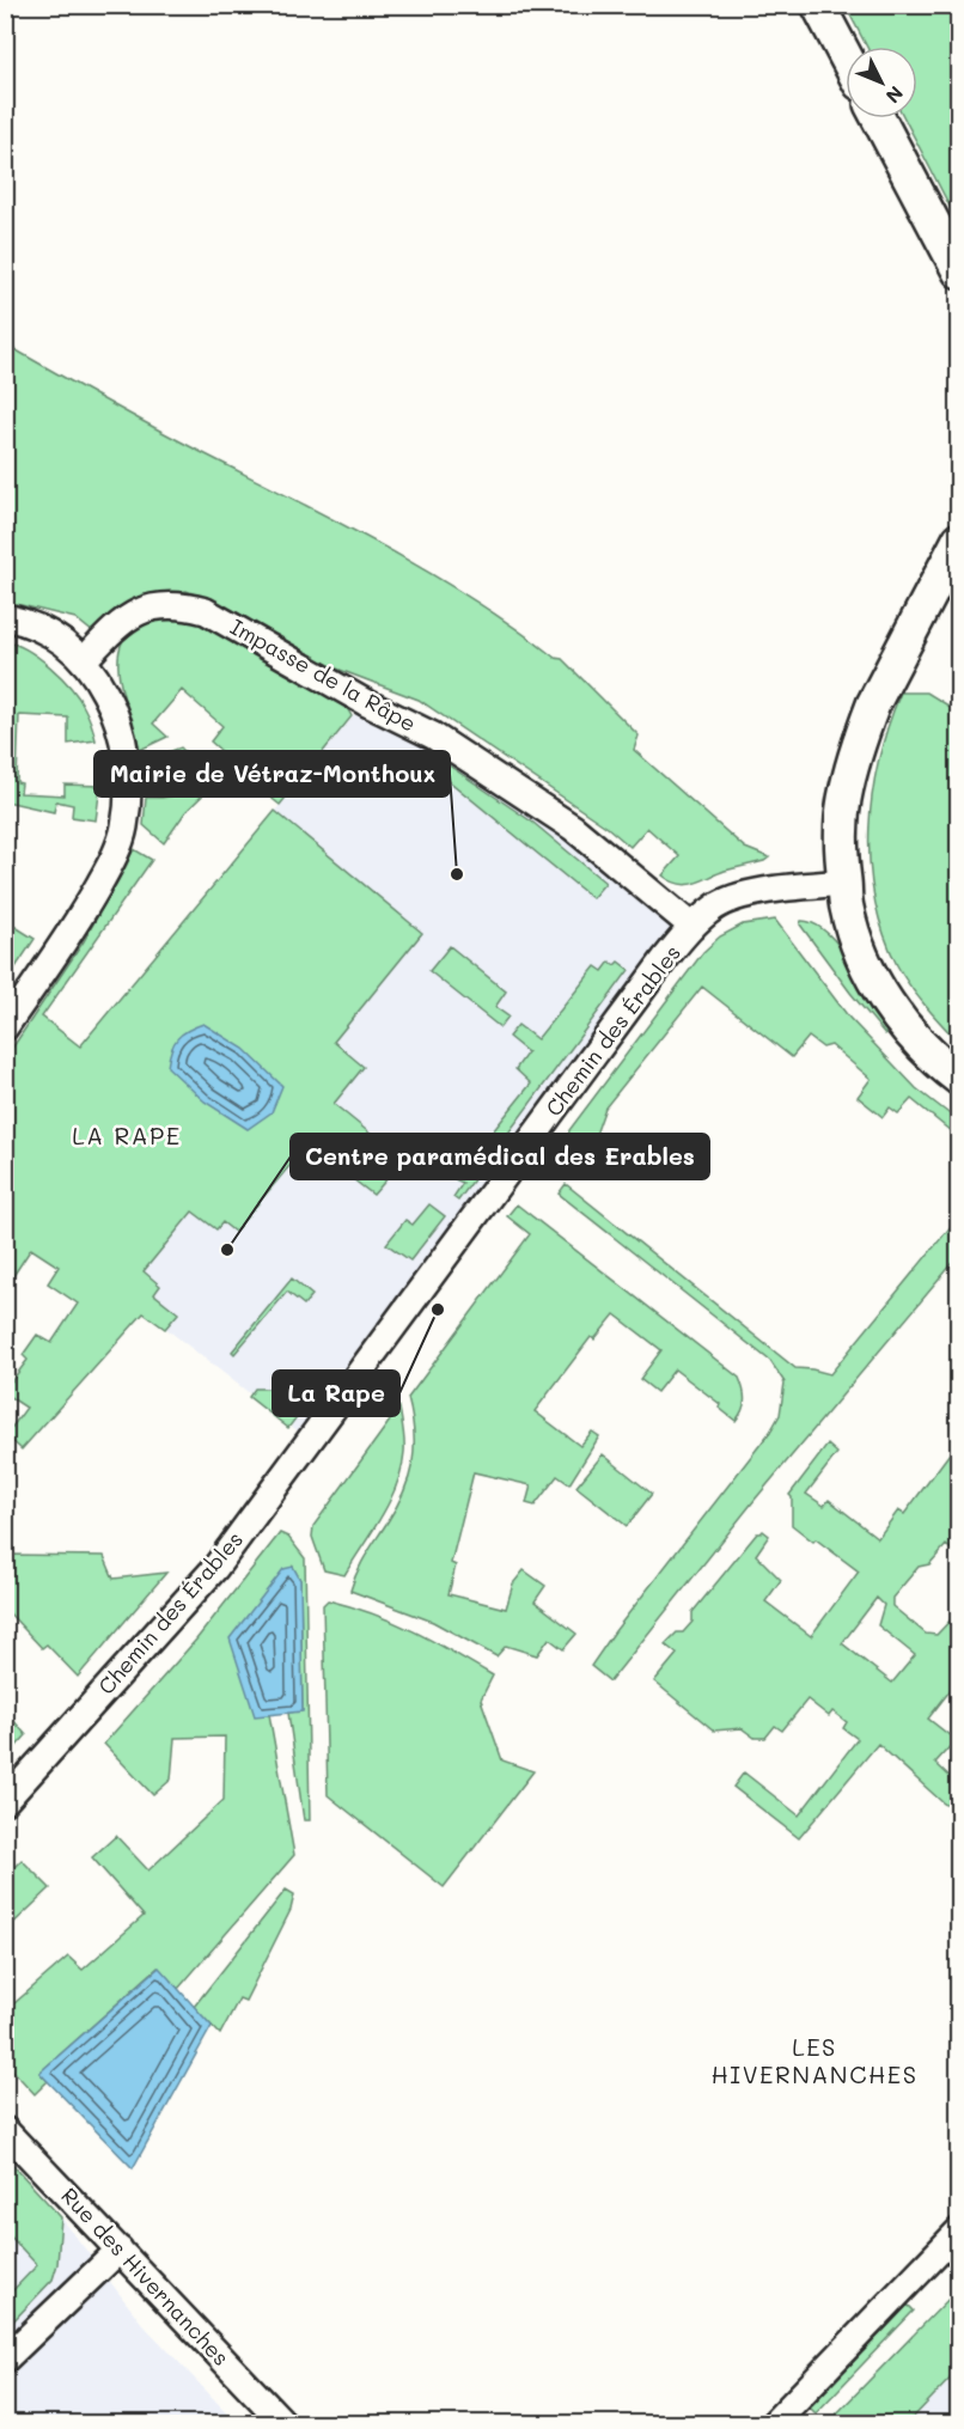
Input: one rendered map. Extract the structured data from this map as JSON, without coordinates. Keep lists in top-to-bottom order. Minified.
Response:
{"streets":{"street":["Impasse de la Râpe","Chemin des Érables","Rue des Hivernanches"]},"crossings":[["Impasse de la Râpe","Chemin des Érables"]],"districts":["LA RAPE","LES HIVERNANCHES"],"places":["Mairie de Vétraz-Monthoux","Centre paramédical des Erables","La Rape"],"north":"bottom right"}
